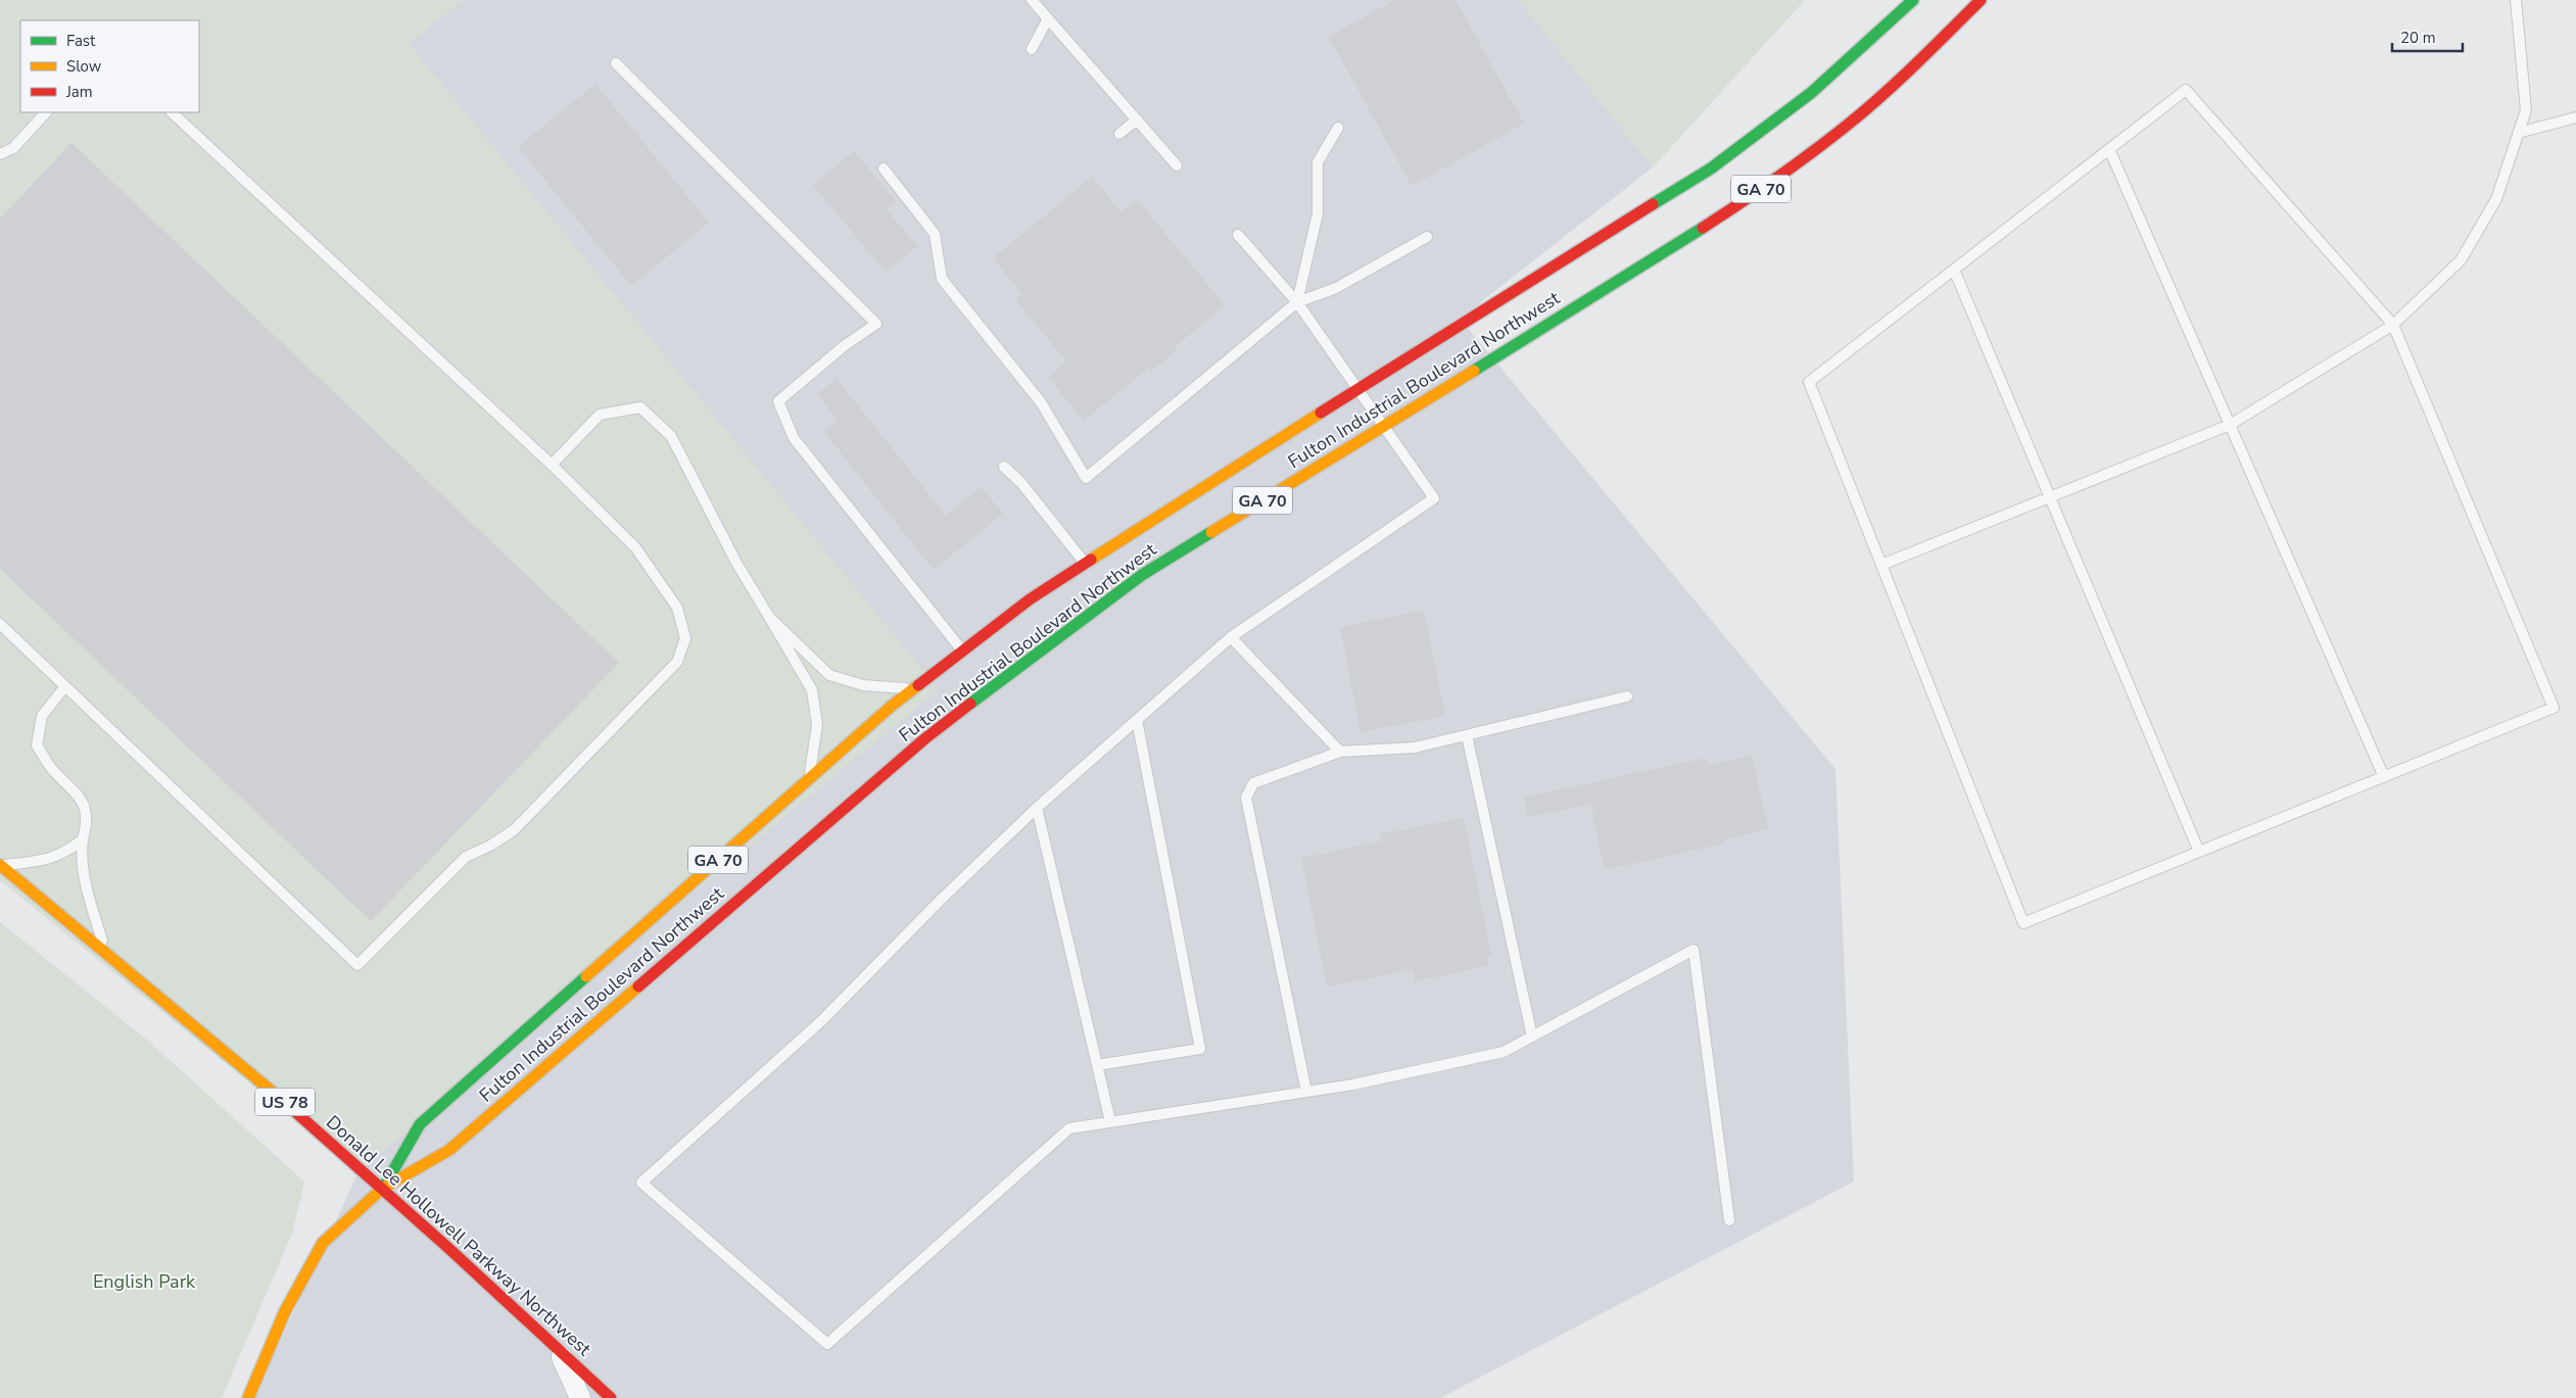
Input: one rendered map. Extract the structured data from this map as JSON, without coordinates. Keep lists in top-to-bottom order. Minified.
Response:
{"streets":{"main road":["GA 70","Fulton Industrial Boulevard Northwest","US 78","Donald Lee Hollowell Parkway Northwest"]},"crossings":[["Fulton Industrial Boulevard Northwest","Donald Lee Hollowell Parkway Northwest"]],"parks":["English Park"],"legend":["Fast","Slow","Jam"],"scale_bar":"20 m"}
